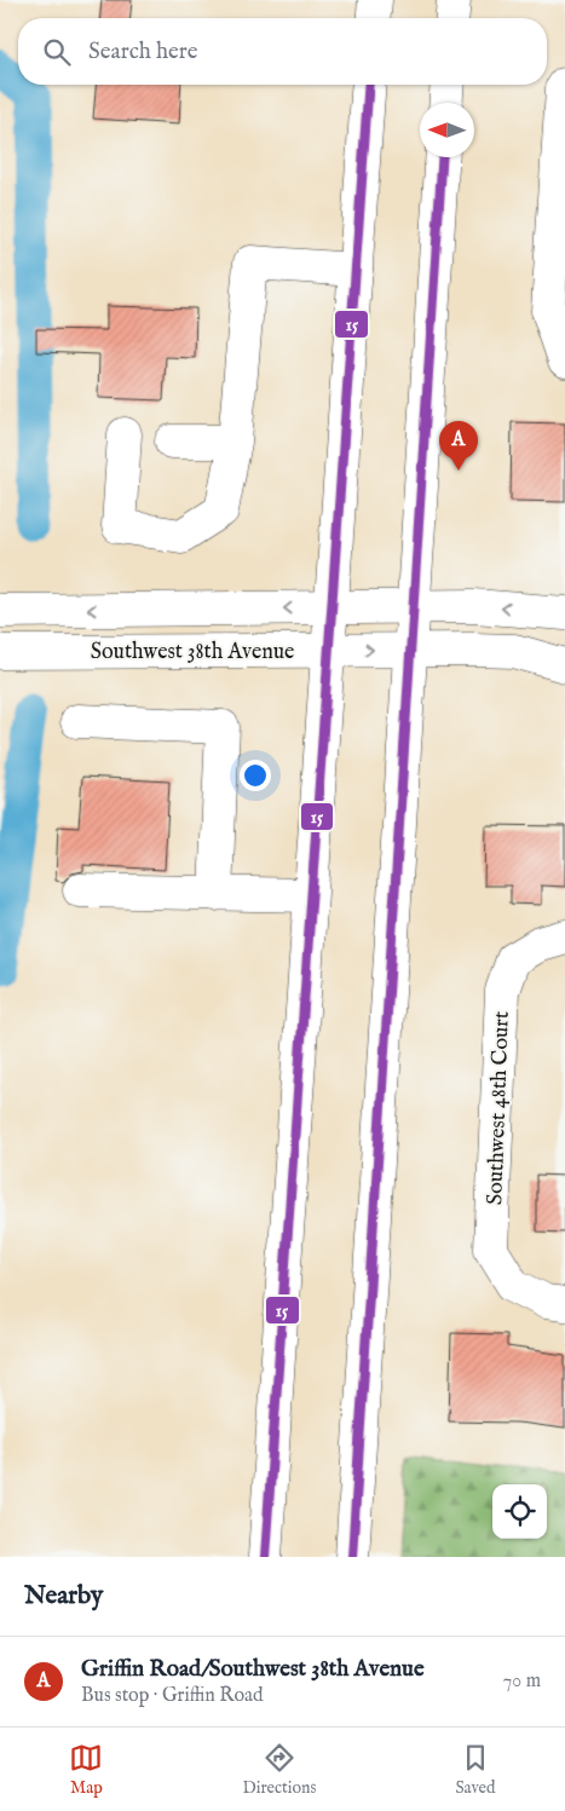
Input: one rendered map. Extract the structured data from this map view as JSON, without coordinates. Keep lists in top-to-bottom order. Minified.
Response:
{"streets":{"main road":["Southwest 38th Avenue","Southwest 48th Court"]},"lines":["transit line 15"],"north":"left","page":{"search":"Search here","pins":"A","heading":"Nearby","list":[{"mark":"A","name":"Griffin Road/Southwest 38th Avenue","note":"Bus stop · Griffin Road","value":"70 m"}],"nav":["Map","Directions","Saved"]}}
